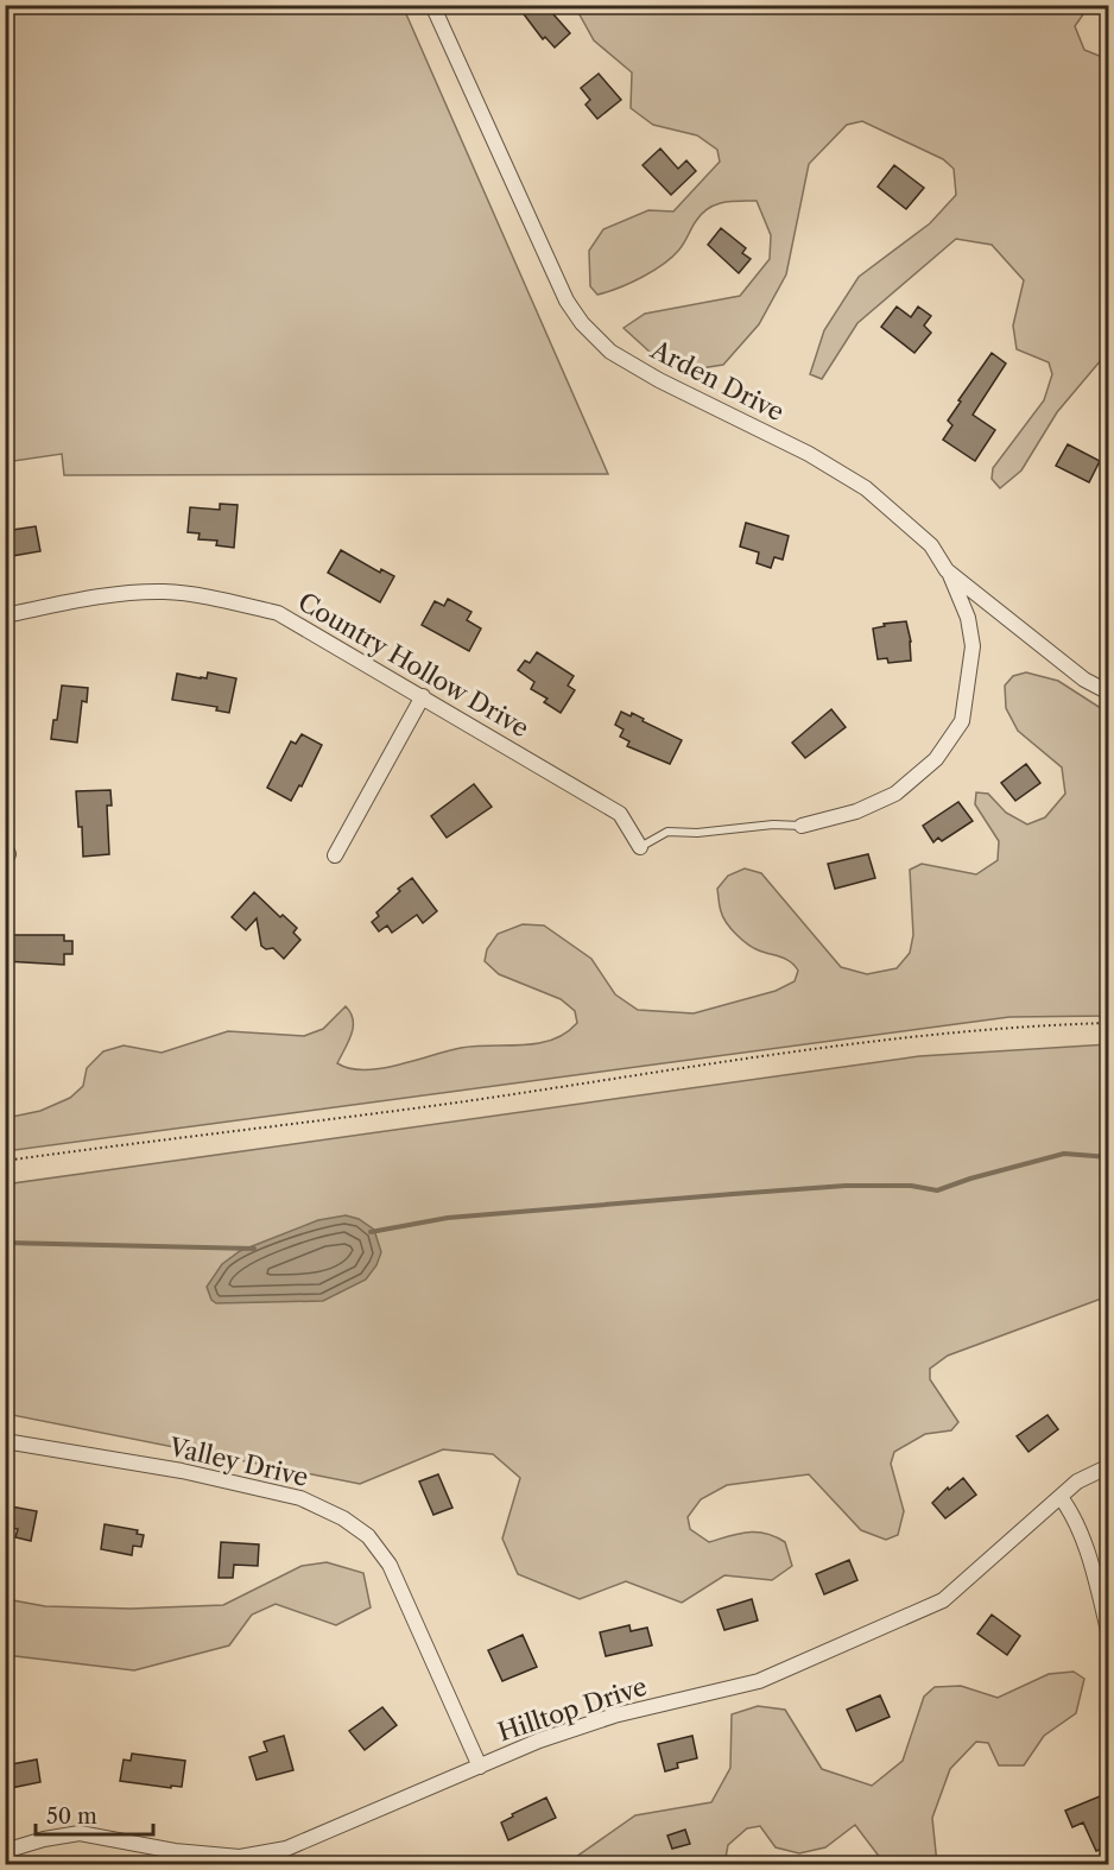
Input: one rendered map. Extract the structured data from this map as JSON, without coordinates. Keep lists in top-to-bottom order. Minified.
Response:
{"streets":{"street":["Arden Drive","Country Hollow Drive","Valley Drive","Hilltop Drive"]},"crossings":[["Valley Drive","Hilltop Drive"]],"scale_bar":"50 m"}
